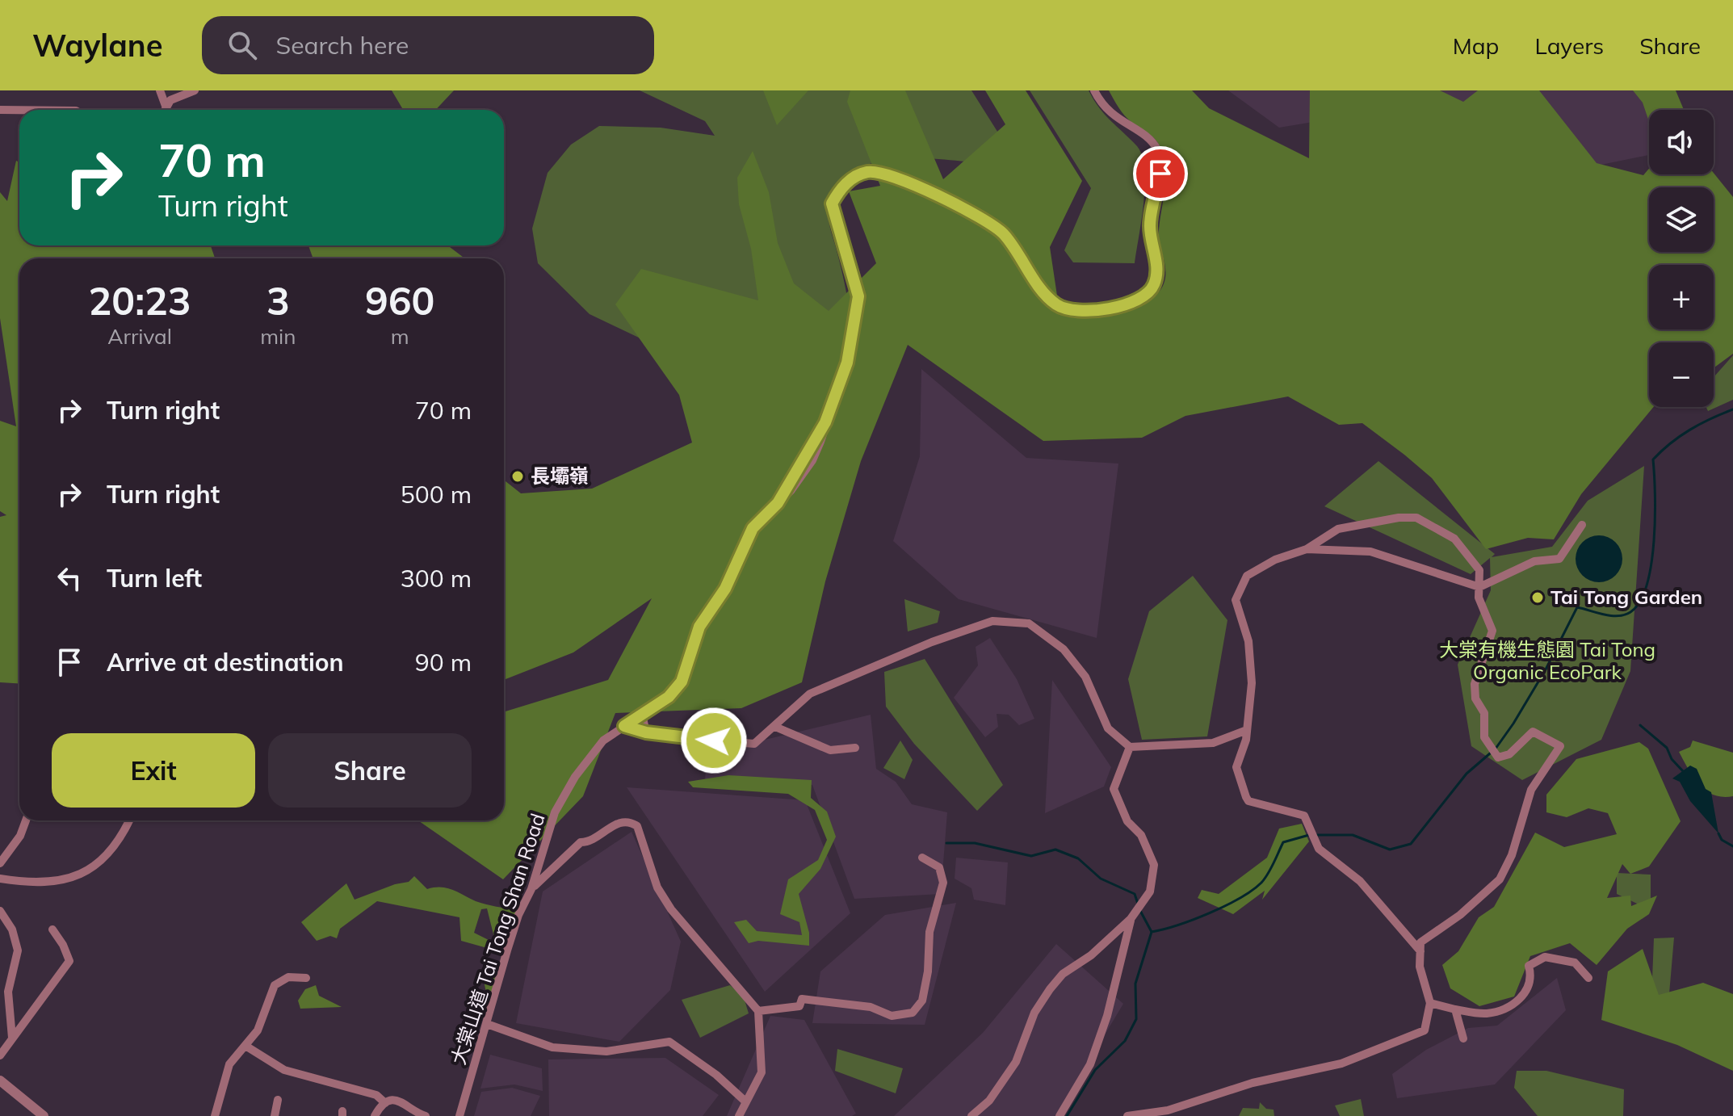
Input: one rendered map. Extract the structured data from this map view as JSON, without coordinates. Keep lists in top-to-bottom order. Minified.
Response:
{"streets":{"street":["大棠山道 Tai Tong Shan Road"]},"parks":["大棠有機生態園 Tai Tong Organic EcoPark"],"places":["長壩嶺","Tai Tong Garden"],"page":{"header":"Waylane","search":"Search here","nav":["Map","Layers","Share"],"map_buttons":["+","−"],"turn":["70 m","Turn right"],"eta":["20:23","Arrival","3","min","960","m"],"list":[{"name":"Turn right","value":"70 m"},{"name":"Turn right","value":"500 m"},{"name":"Turn left","value":"300 m"},{"name":"Arrive at destination","value":"90 m"}],"buttons":["Exit","Share"]}}
